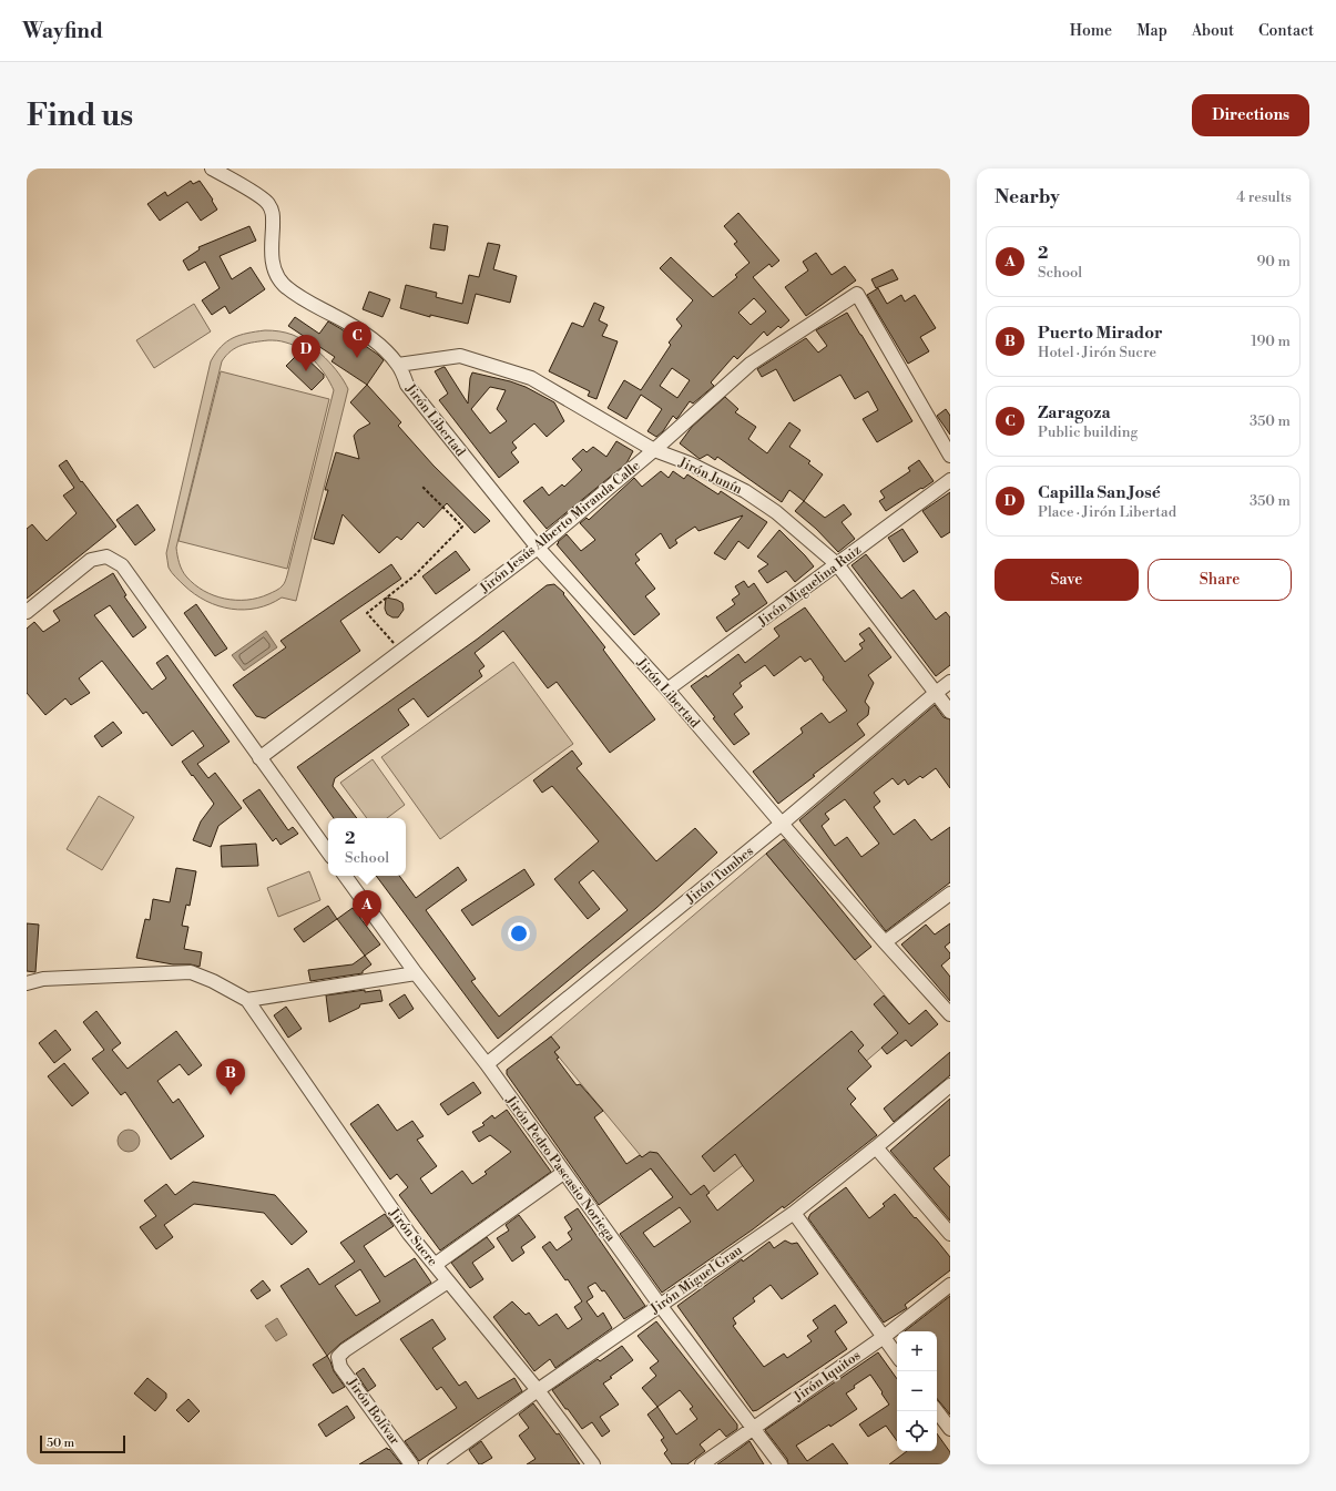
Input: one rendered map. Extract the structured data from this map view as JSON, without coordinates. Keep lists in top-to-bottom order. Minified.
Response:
{"streets":{"street":["Jirón Libertad","Jirón Junín","Jirón Jesús Alberto Miranda Calle","Jirón Miguelina Ruiz","Jirón Tumbes","Jirón Pedro Pascasio Noriega","Jirón Sucre","Jirón Miguel Grau","Jirón Iquitos","Jirón Bolívar"]},"crossings":[["Jirón Libertad","Jirón Junín"],["Jirón Libertad","Jirón Jesús Alberto Miranda Calle"],["Jirón Libertad","Jirón Miguelina Ruiz"],["Jirón Libertad","Jirón Tumbes"],["Jirón Junín","Jirón Jesús Alberto Miranda Calle"],["Jirón Junín","Jirón Miguelina Ruiz"],["Jirón Junín","Jirón Tumbes"],["Jirón Tumbes","Jirón Pedro Pascasio Noriega"],["Jirón Pedro Pascasio Noriega","Jirón Miguel Grau"],["Jirón Pedro Pascasio Noriega","Jirón Iquitos"],["Jirón Sucre","Jirón Miguel Grau"],["Jirón Sucre","Jirón Bolívar"]],"scale_bar":"50 m","page":{"header":"Wayfind","nav":["Home","Map","About","Contact"],"buttons":["Directions",["Save","Share"]],"title":"Find us","heading":["Nearby","4 results"],"list":[{"mark":"A","name":"2","note":"School","value":"90 m"},{"mark":"B","name":"Puerto Mirador","note":"Hotel · Jirón Sucre","value":"190 m"},{"mark":"C","name":"Zaragoza","note":"Public building","value":"350 m"},{"mark":"D","name":"Capilla San José","note":"Place · Jirón Libertad","value":"350 m"}],"pins":["C","D","A","B"],"popup":["2","School"],"map_buttons":["+","−"],"scale":"50 m"}}
